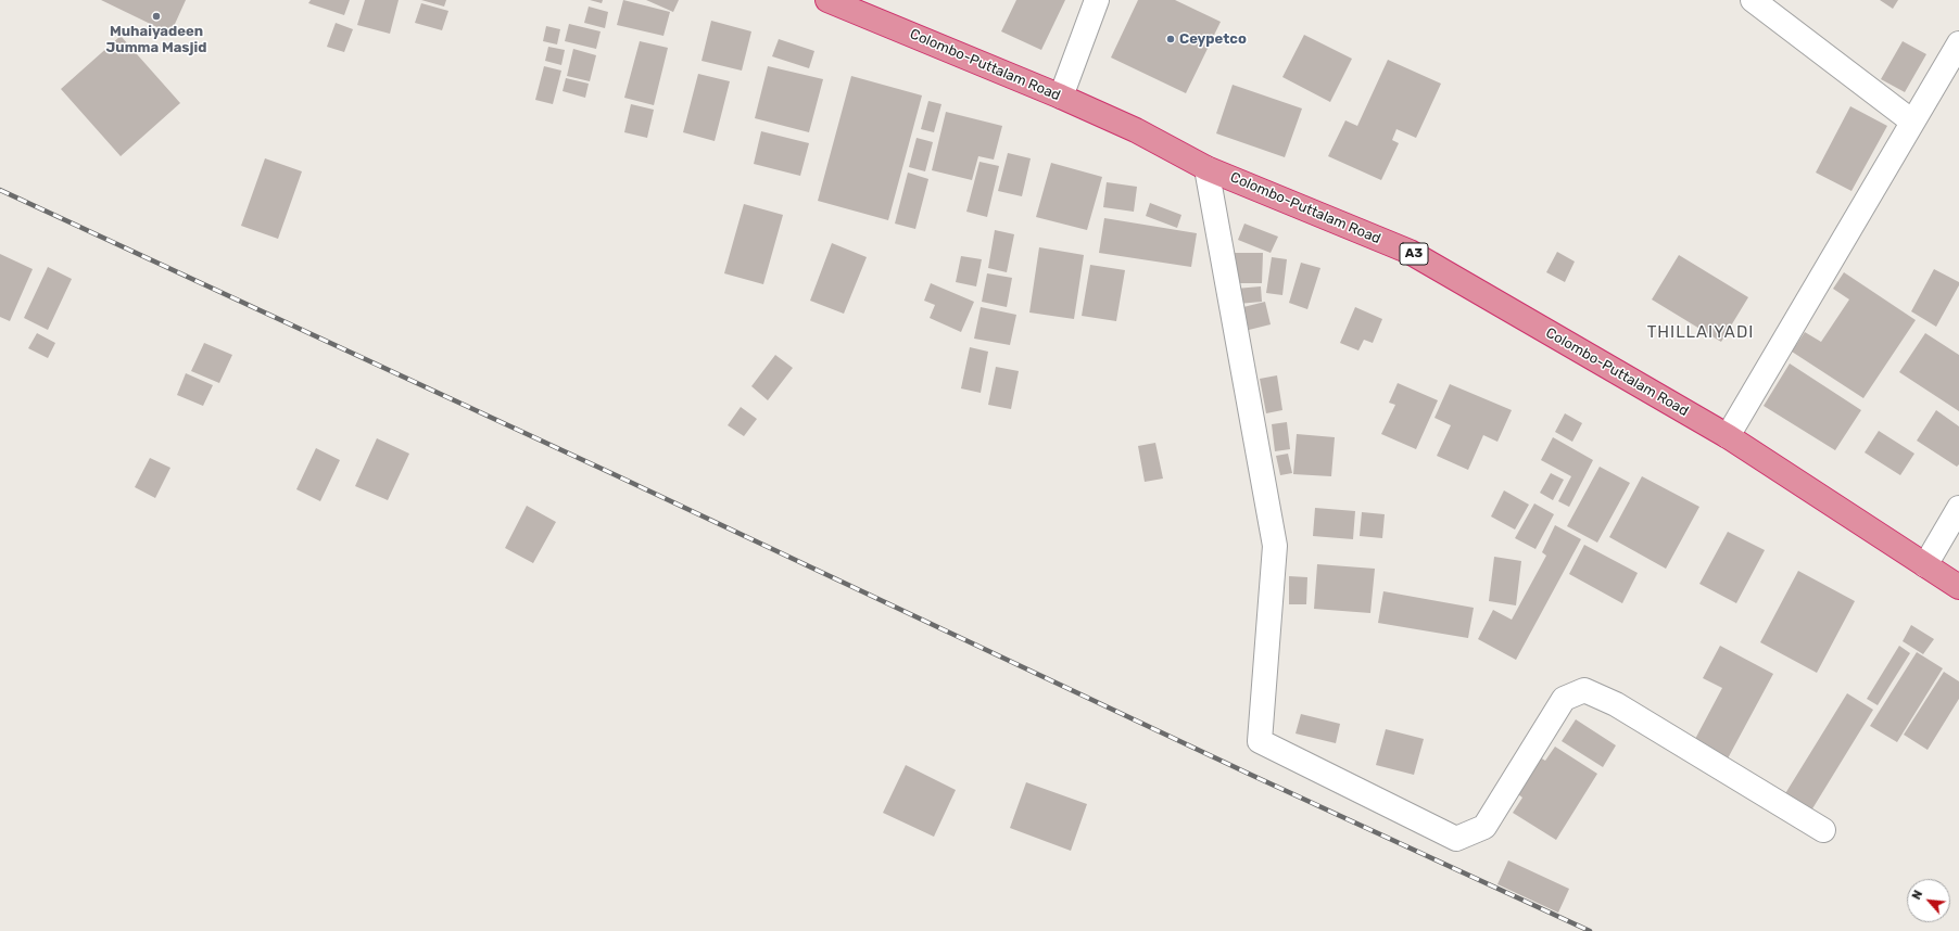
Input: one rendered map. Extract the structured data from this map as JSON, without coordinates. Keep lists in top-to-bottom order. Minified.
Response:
{"streets":{"highway":["Colombo-Puttalam Road","A3"]},"districts":["THILLAIYADI"],"places":["Muhaiyadeen Jumma Masjid","Ceypetco"],"north":"top left"}
